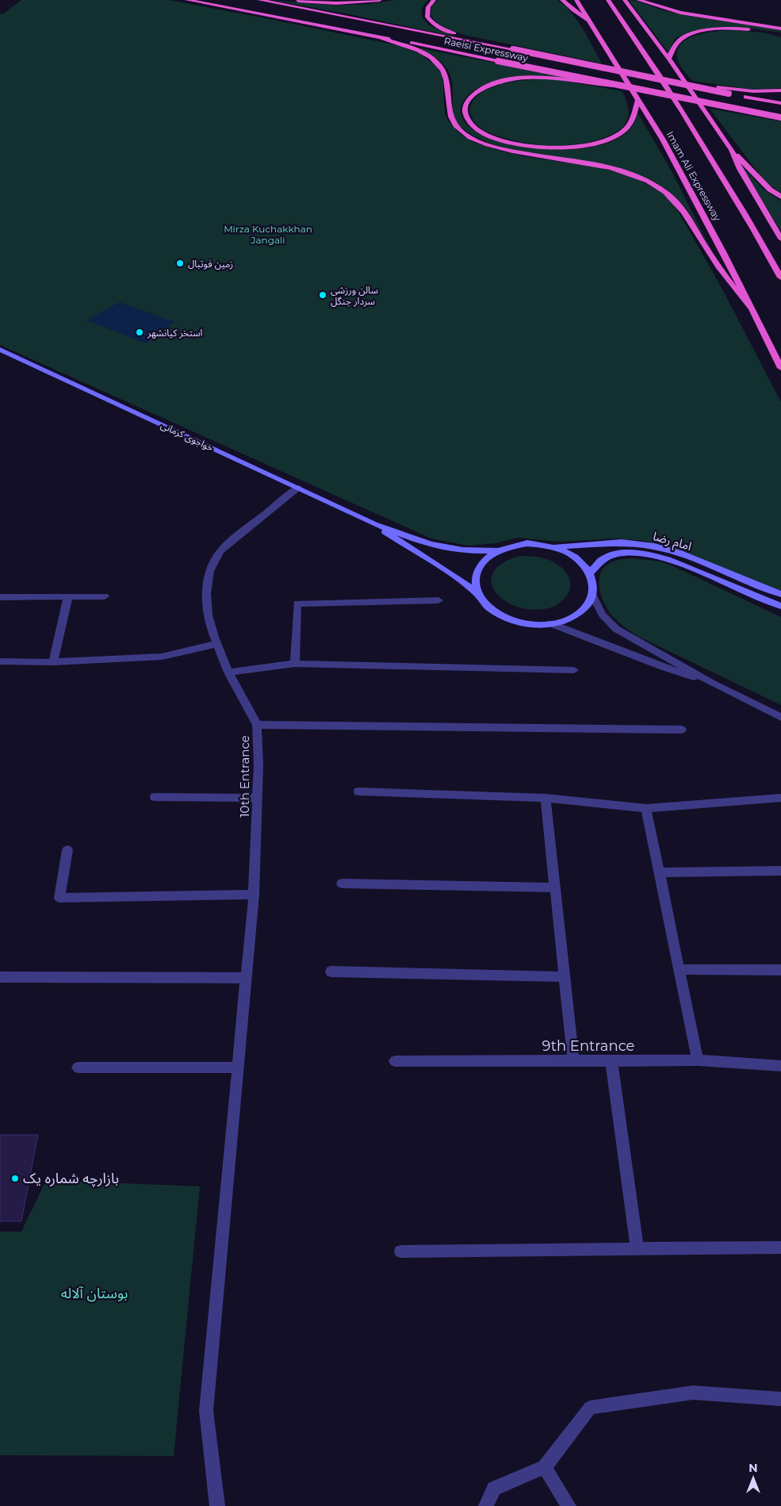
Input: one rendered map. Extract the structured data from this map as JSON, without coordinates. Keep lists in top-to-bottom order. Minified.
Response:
{"streets":{"highway":["Raeisi Expressway","Imam Ali Expressway"],"main road":["خواجوی کرمانی","امام رضا"],"street":["10th Entrance","9th Entrance"]},"crossings":[["خواجوی کرمانی","10th Entrance"]],"parks":["Mirza Kuchakkhan Jangali","بوستان آلاله"],"places":["زمین فوتبال","سالن ورزشی سردار جنگل","استخر کیانشهر","بازارچه شماره یک"],"north":"top"}
